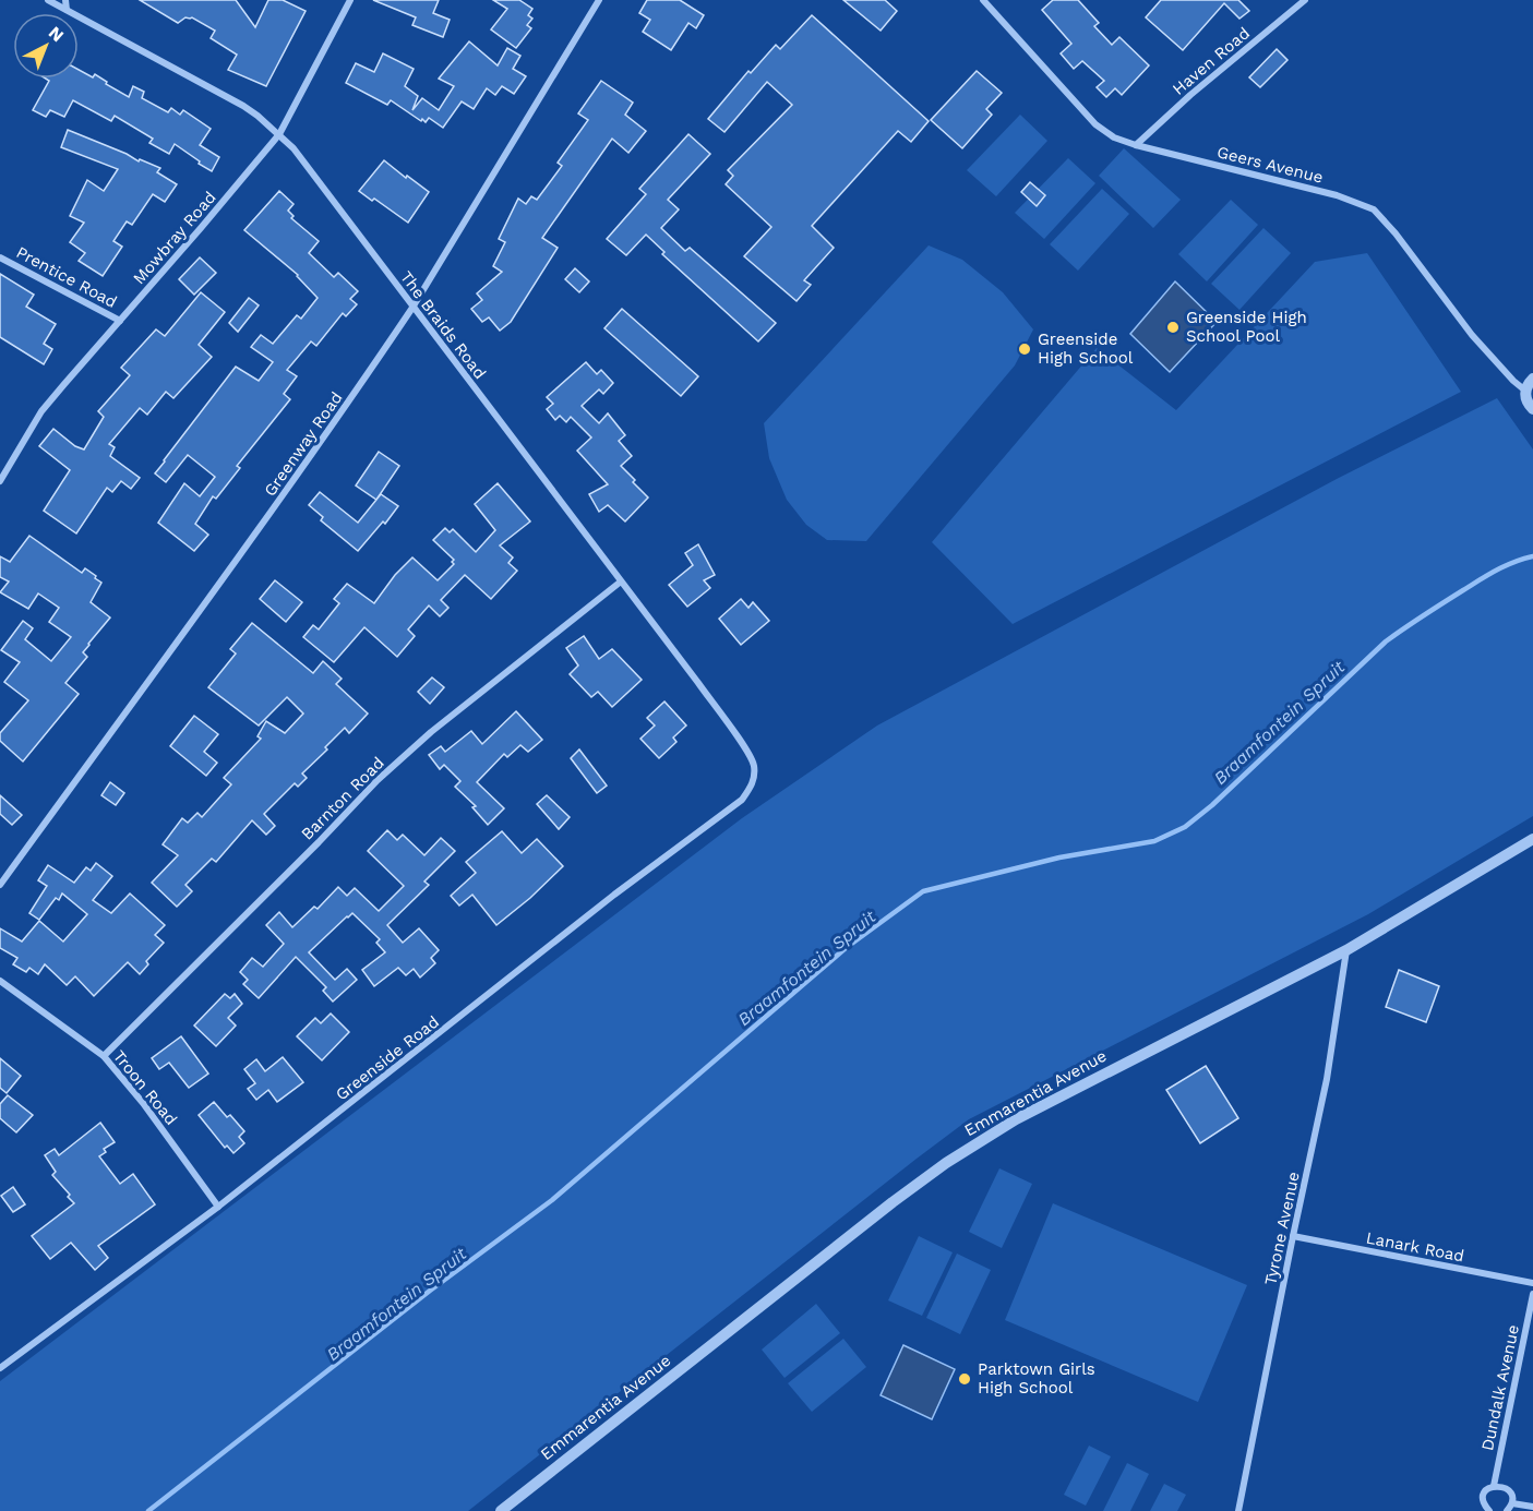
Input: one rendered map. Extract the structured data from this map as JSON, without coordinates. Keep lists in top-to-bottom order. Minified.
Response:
{"streets":{"street":["Haven Road","Geers Avenue","Mowbray Road","Prentice Road","The Braids Road","Greenway Road","Barnton Road","Greenside Road","Troon Road","Emmarentia Avenue","Tyrone Avenue","Lanark Road","Dundalk Avenue"]},"crossings":[["Haven Road","Geers Avenue"],["Mowbray Road","Prentice Road"],["Mowbray Road","The Braids Road"],["The Braids Road","Greenway Road"],["The Braids Road","Barnton Road"],["The Braids Road","Greenside Road"],["Barnton Road","Troon Road"],["Greenside Road","Troon Road"],["Emmarentia Avenue","Tyrone Avenue"],["Tyrone Avenue","Lanark Road"]],"water":["Braamfontein Spruit"],"places":["Greenside High School Pool","Greenside High School","Parktown Girls High School"],"north":"top right"}
